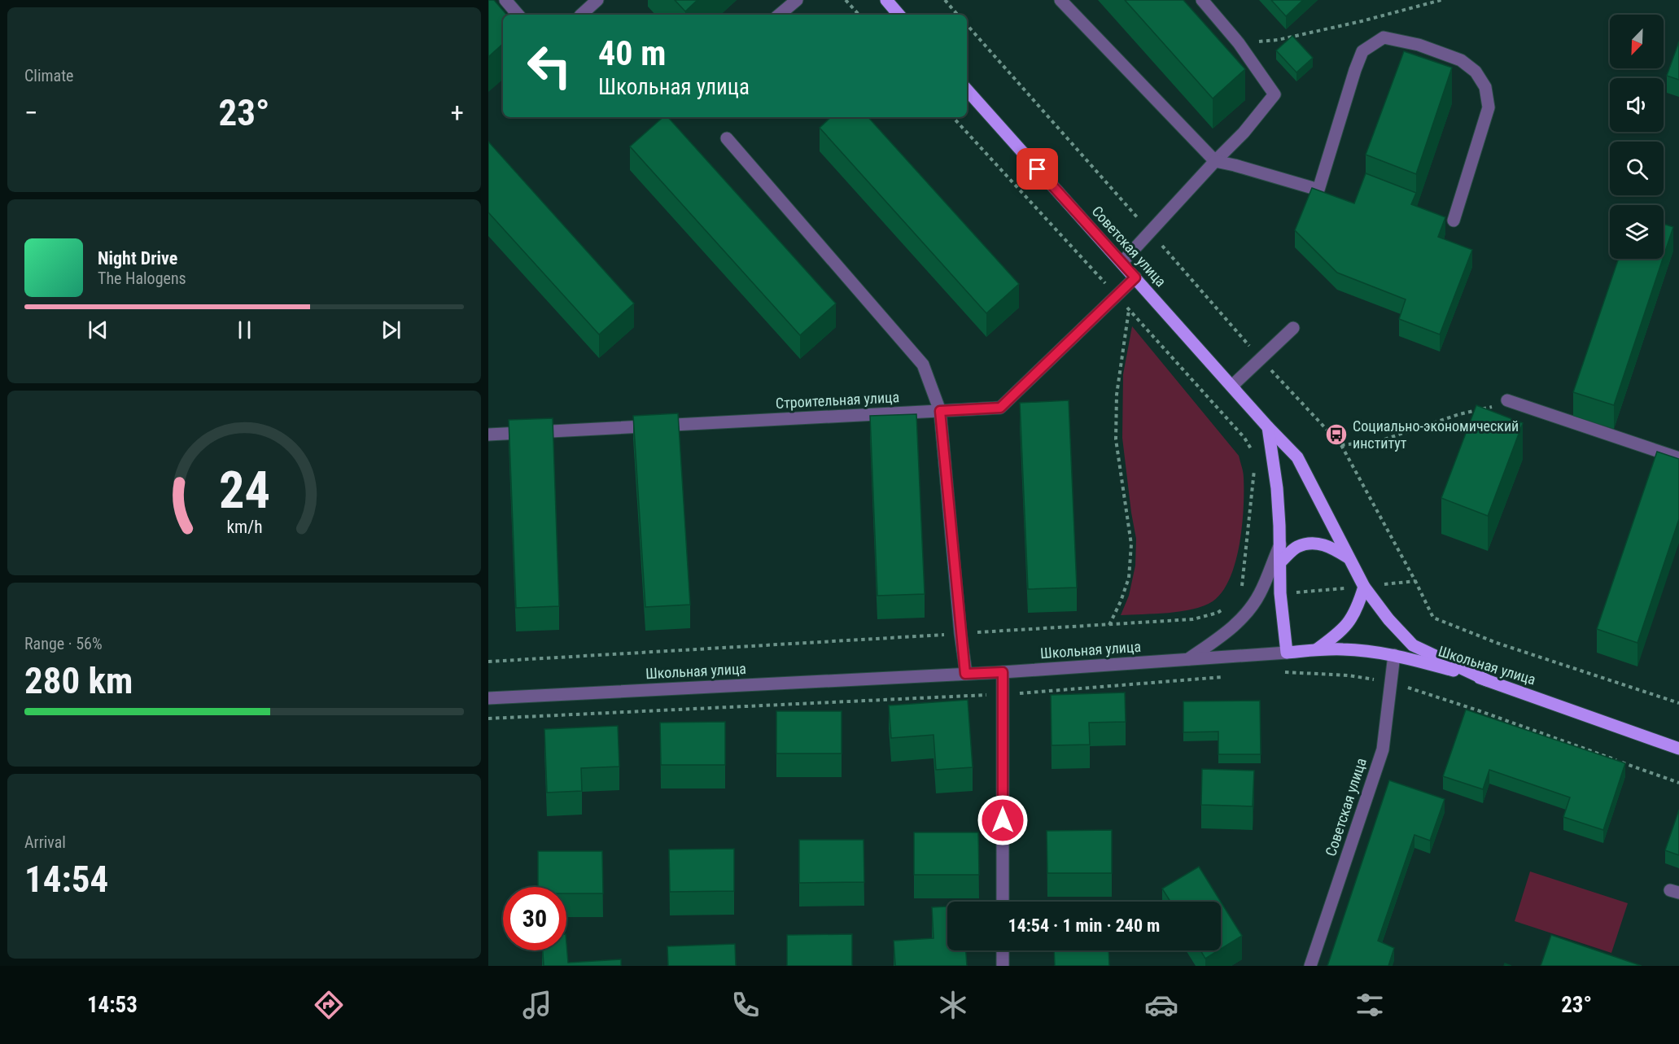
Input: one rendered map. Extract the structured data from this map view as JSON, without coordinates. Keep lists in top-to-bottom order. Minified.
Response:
{"streets":{"main road":["Советская улица","Школьная улица"],"street":["Строительная улица"]},"crossings":[["Советская улица","Строительная улица"],["Советская улица","Школьная улица"]],"places":{"bus stop":["Социально-экономический институт"]},"north":"bottom left","page":{"tile":["Climate",["Range · 56%","280 km"],["Arrival","14:54"]],"turn":["40 m","Школьная улица"],"heat":["−","23°","+"],"song":["Night Drive","The Halogens"],"limit":"30","trip":"14:54 · 1 min · 240 m","tabs":["14:53","23°"],"gauge":["24","km/h"]}}
